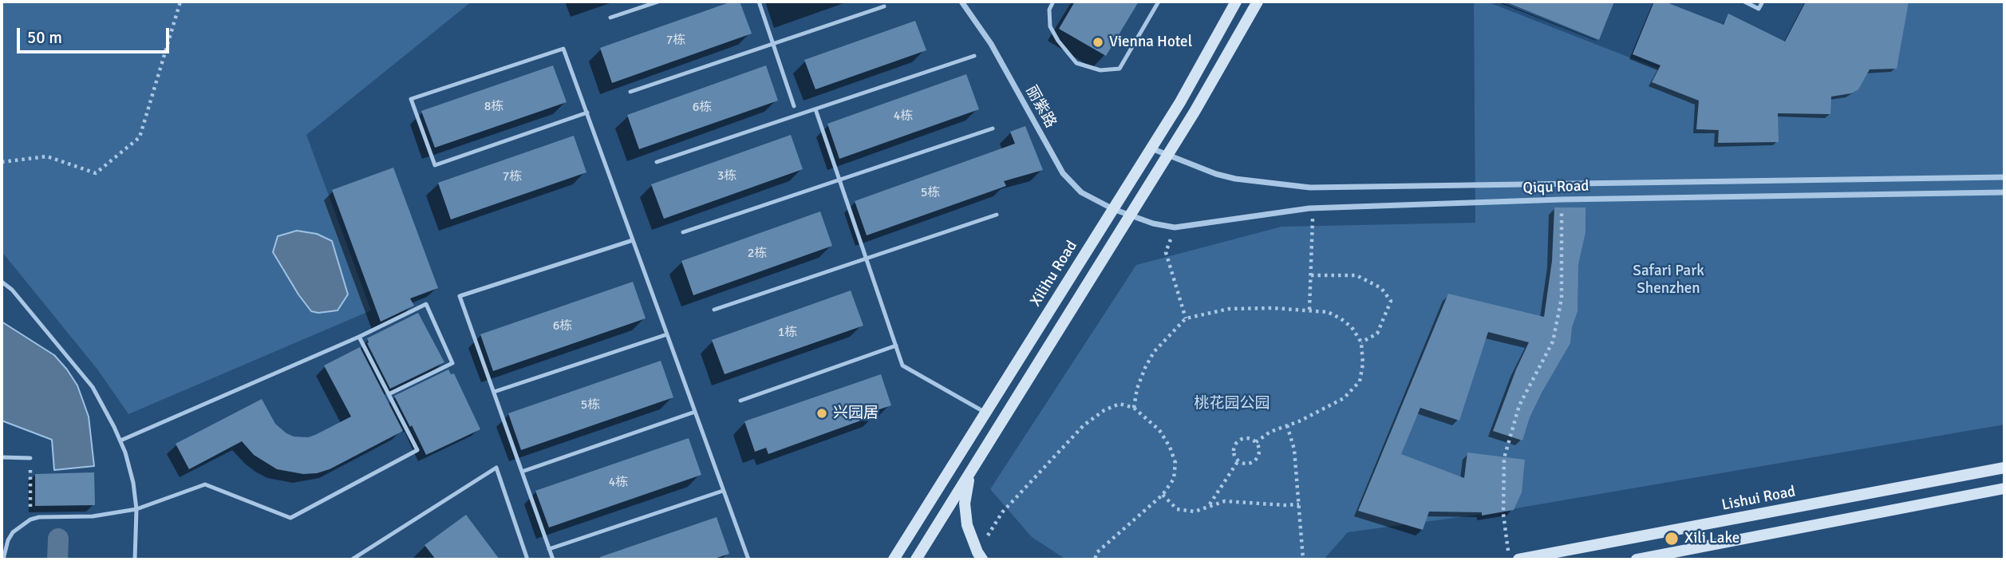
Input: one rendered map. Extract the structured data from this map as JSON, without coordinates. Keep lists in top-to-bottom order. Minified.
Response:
{"streets":{"street":["丽紫路","Qiqu Road","Xilihu Road","Lishui Road"]},"crossings":[["丽紫路","Qiqu Road"],["丽紫路","Xilihu Road"],["Qiqu Road","Xilihu Road"]],"parks":["Safari Park Shenzhen","桃花园公园"],"places":["Vienna Hotel","兴园居","Xili Lake"],"house_numbers":["7栋","8栋","6栋","4栋","3栋","7栋","5栋","2栋","6栋","1栋","5栋","4栋"],"scale_bar":"50 m"}
